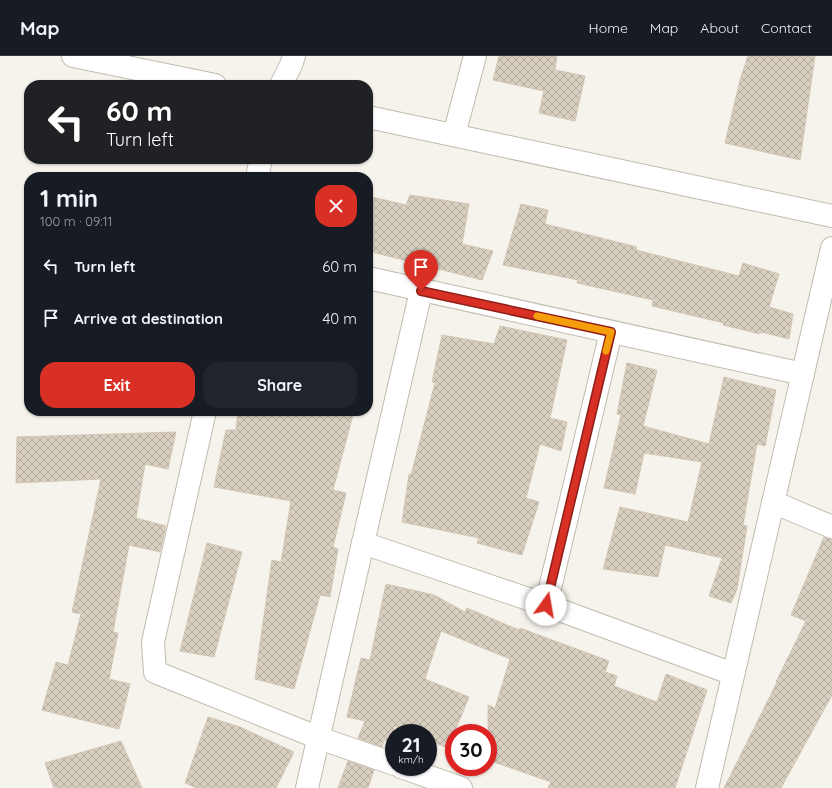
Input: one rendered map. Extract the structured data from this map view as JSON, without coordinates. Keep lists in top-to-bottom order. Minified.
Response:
{"page":{"header":"Map","nav":["Home","Map","About","Contact"],"turn":["60 m","Turn left"],"heading":["1 min","100 m · 09:11"],"list":[{"name":"Turn left","value":"60 m"},{"name":"Arrive at destination","value":"40 m"}],"buttons":["Exit","Share"],"speed":"21 km/h","limit":"30"}}
